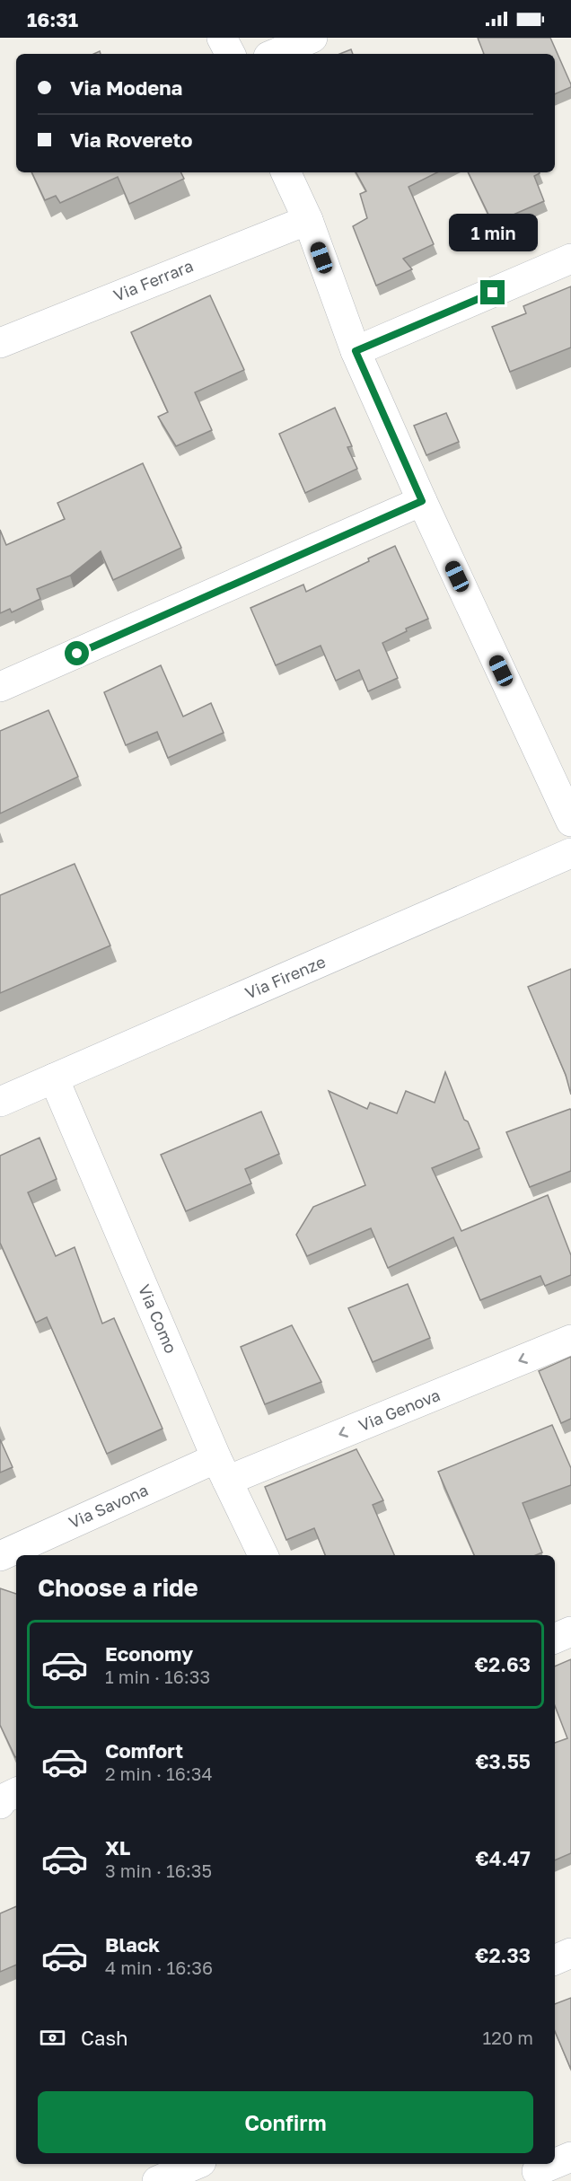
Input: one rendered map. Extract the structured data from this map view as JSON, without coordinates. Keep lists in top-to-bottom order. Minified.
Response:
{"streets":{"street":["Via Ferrara","Via Firenze","Via Como","Via Genova","Via Savona"]},"crossings":[["Via Firenze","Via Como"],["Via Como","Via Genova"],["Via Como","Via Savona"],["Via Genova","Via Savona"]],"one_way":["Via Genova"],"page":{"status":"16:31","banner":["Via Modena","Via Rovereto"],"bubble":"1 min","heading":"Choose a ride","list":[{"name":"Economy","note":"1 min · 16:33","value":"€2.63"},{"name":"Comfort","note":"2 min · 16:34","value":"€3.55"},{"name":"XL","note":"3 min · 16:35","value":"€4.47"},{"name":"Black","note":"4 min · 16:36","value":"€2.33"}],"pay":["Cash","120 m"],"buttons":"Confirm"}}
